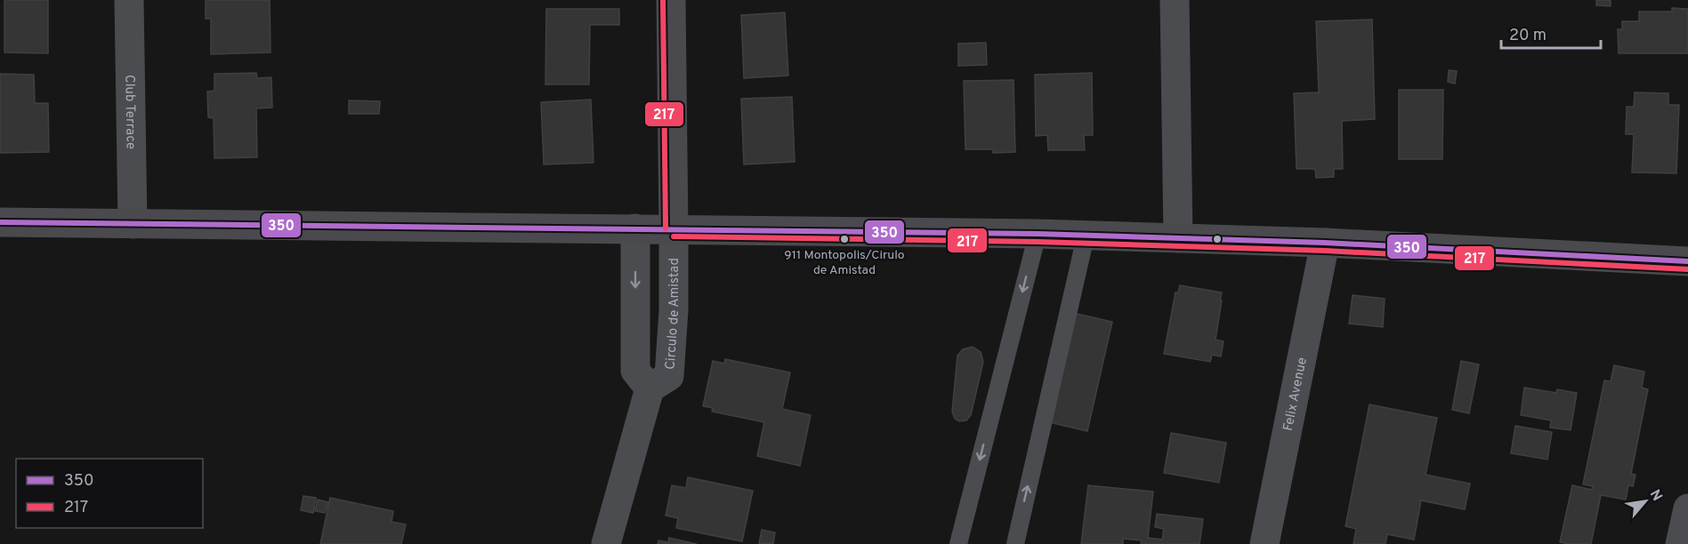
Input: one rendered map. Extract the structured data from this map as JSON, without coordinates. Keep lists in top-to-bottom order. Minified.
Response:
{"streets":{"street":["Club Terrace","Circulo de Amistad","Felix Avenue"]},"places":["911 Montopolis/Cirulo de Amistad"],"lines":["transit line 217","transit line 350"],"legend":["350","217"],"scale_bar":"20 m","north":"top right"}
